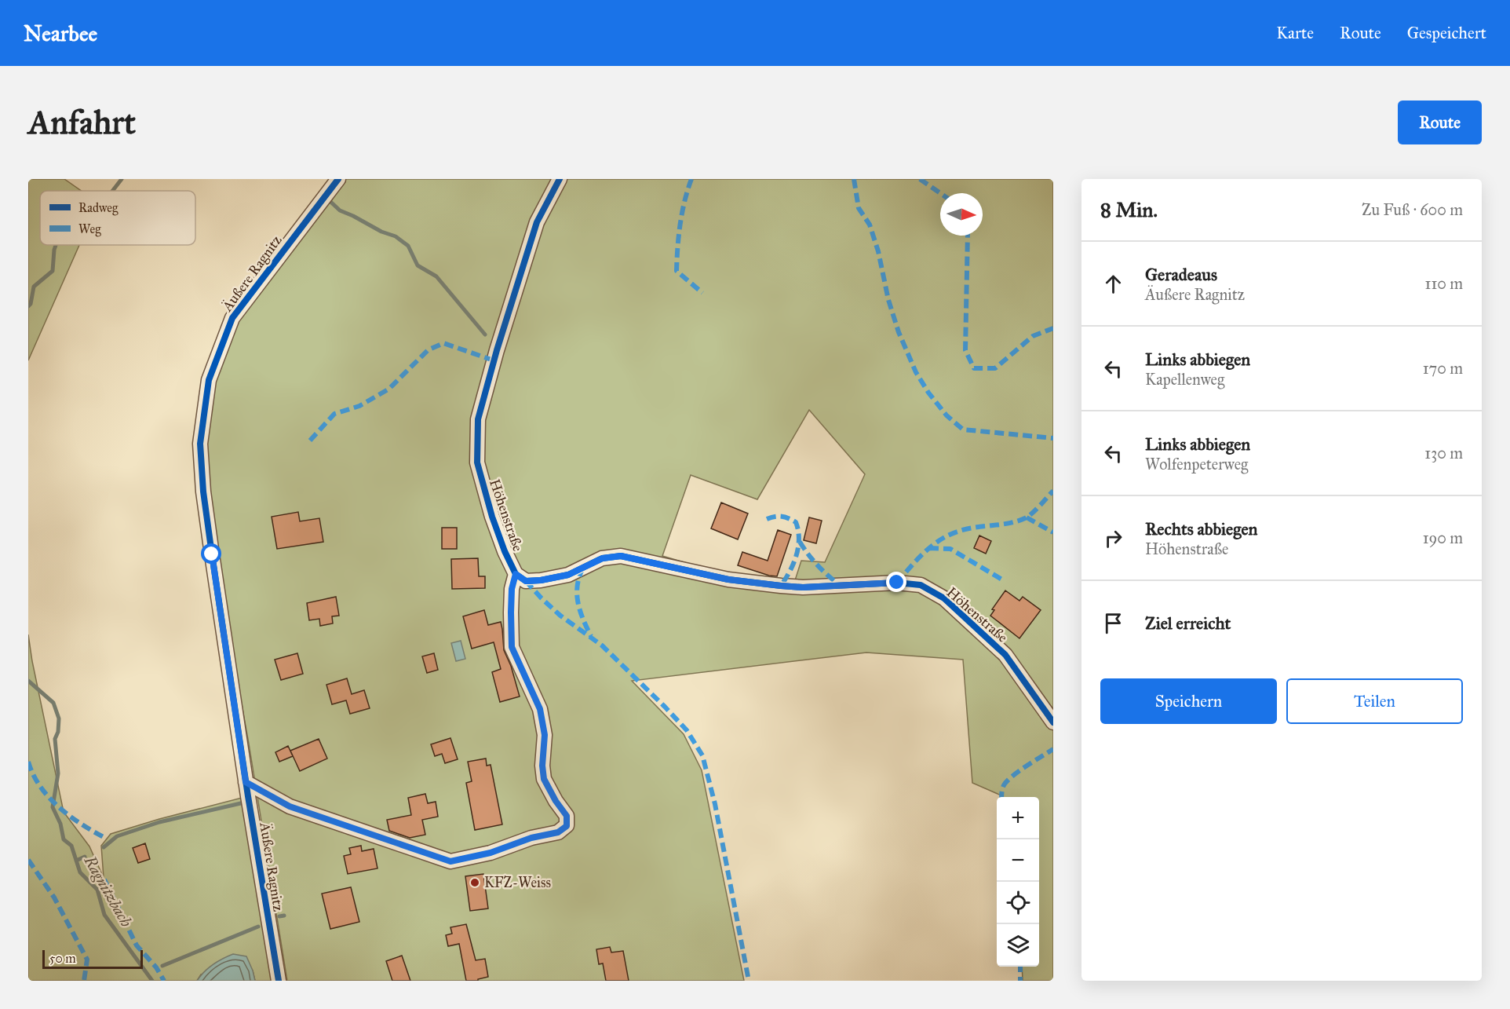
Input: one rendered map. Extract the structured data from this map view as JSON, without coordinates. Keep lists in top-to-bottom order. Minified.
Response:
{"streets":{"street":["Äußere Ragnitz","Höhenstraße"]},"water":["Ragnitzbach"],"places":["KFZ-Weiss"],"legend":["Radweg","Weg"],"scale_bar":"50 m","north":"right","page":{"header":"Nearbee","nav":["Karte","Route","Gespeichert"],"buttons":["Route",["Speichern","Teilen"]],"title":"Anfahrt","heading":["8 Min.","Zu Fuß · 600 m"],"list":[["Geradeaus","Äußere Ragnitz","110 m"],["Links abbiegen","Kapellenweg","170 m"],["Links abbiegen","Wolfenpeterweg","130 m"],["Rechts abbiegen","Höhenstraße","190 m"],"Ziel erreicht"],"map_buttons":["+","−"],"scale":"50 m"}}
